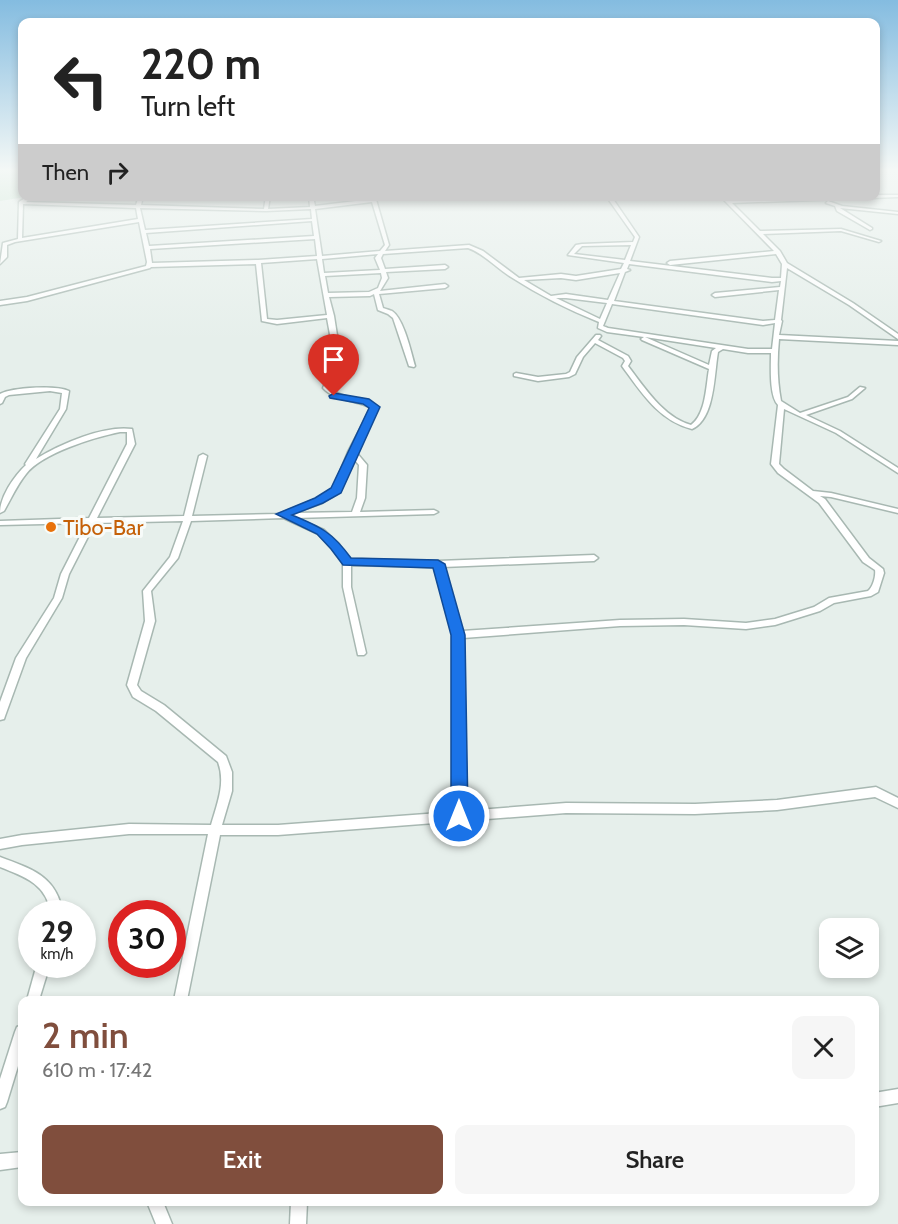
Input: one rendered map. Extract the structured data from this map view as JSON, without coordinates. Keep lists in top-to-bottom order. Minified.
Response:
{"places":["Tibo-Bar"],"page":{"turn":["220 m","Turn left"],"then":"Then","speed":"29 km/h","limit":"30","heading":["2 min","610 m · 17:42"],"buttons":["Exit","Share"]}}
